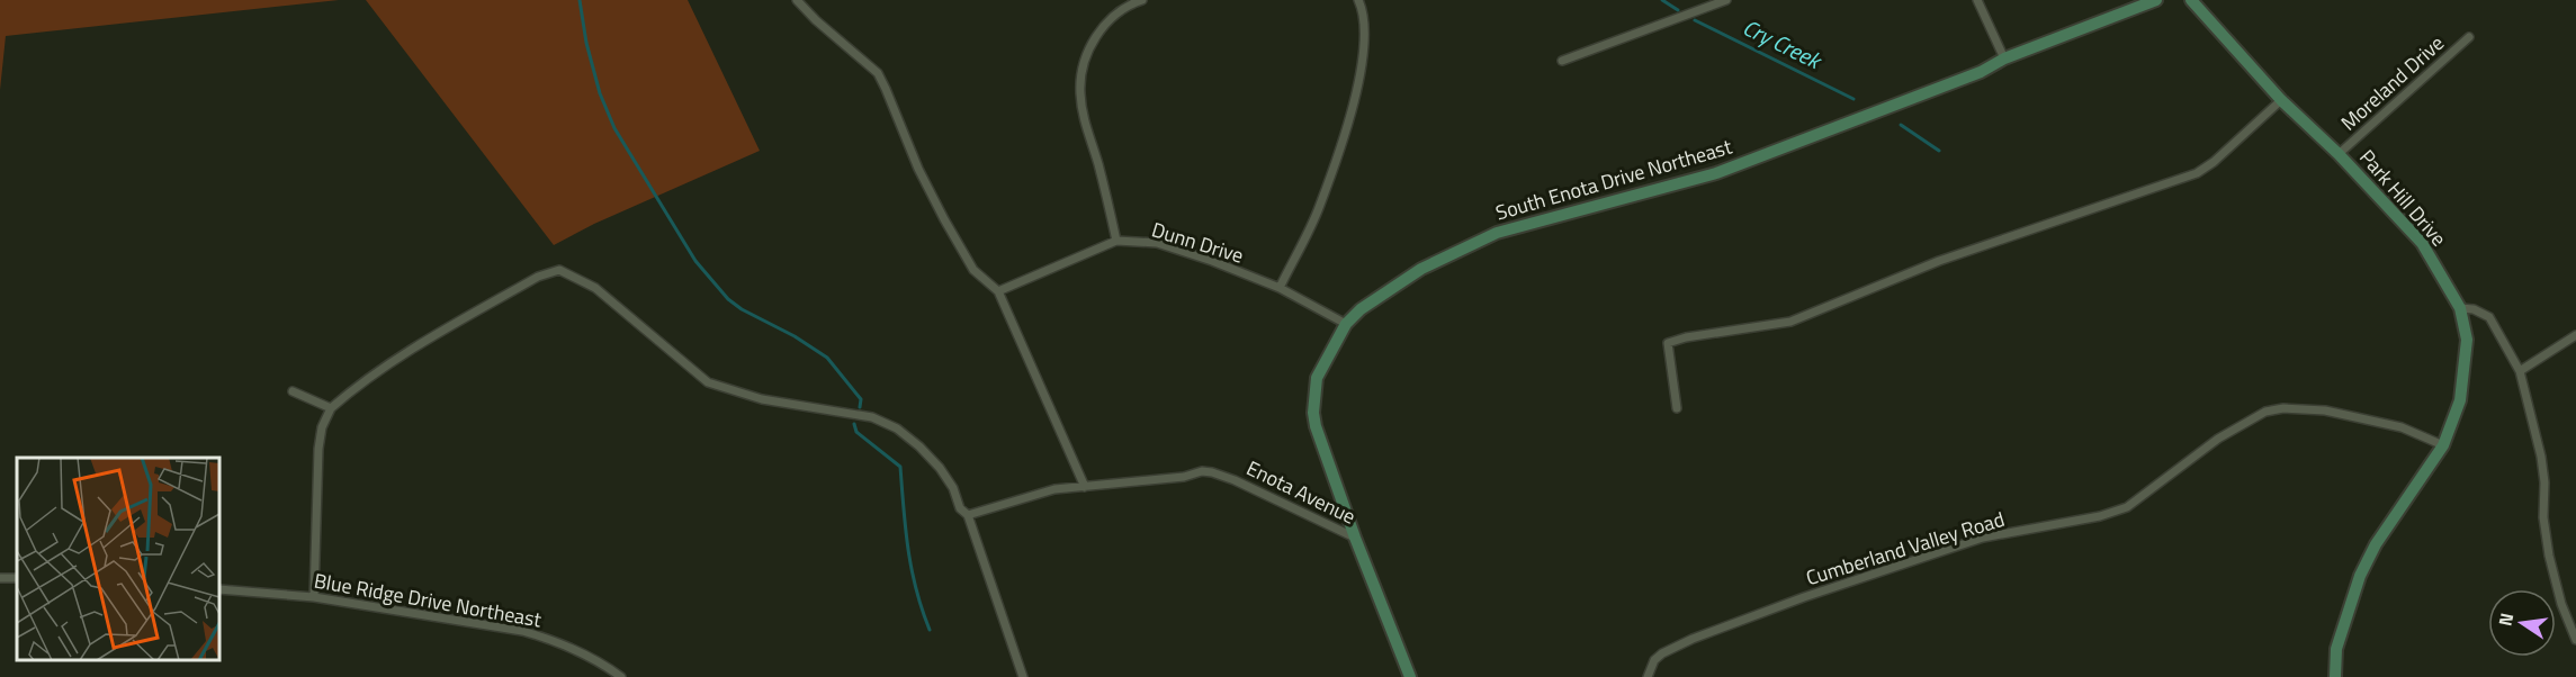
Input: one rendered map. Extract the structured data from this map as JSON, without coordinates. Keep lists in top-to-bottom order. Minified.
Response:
{"streets":{"street":["Moreland Drive","South Enota Drive Northeast","Park Hill Drive","Dunn Drive","Enota Avenue","Cumberland Valley Road","Blue Ridge Drive Northeast"]},"crossings":[["Moreland Drive","Park Hill Drive"],["South Enota Drive Northeast","Dunn Drive"],["South Enota Drive Northeast","Enota Avenue"],["Park Hill Drive","Cumberland Valley Road"]],"water":["Cry Creek"],"north":"left"}
